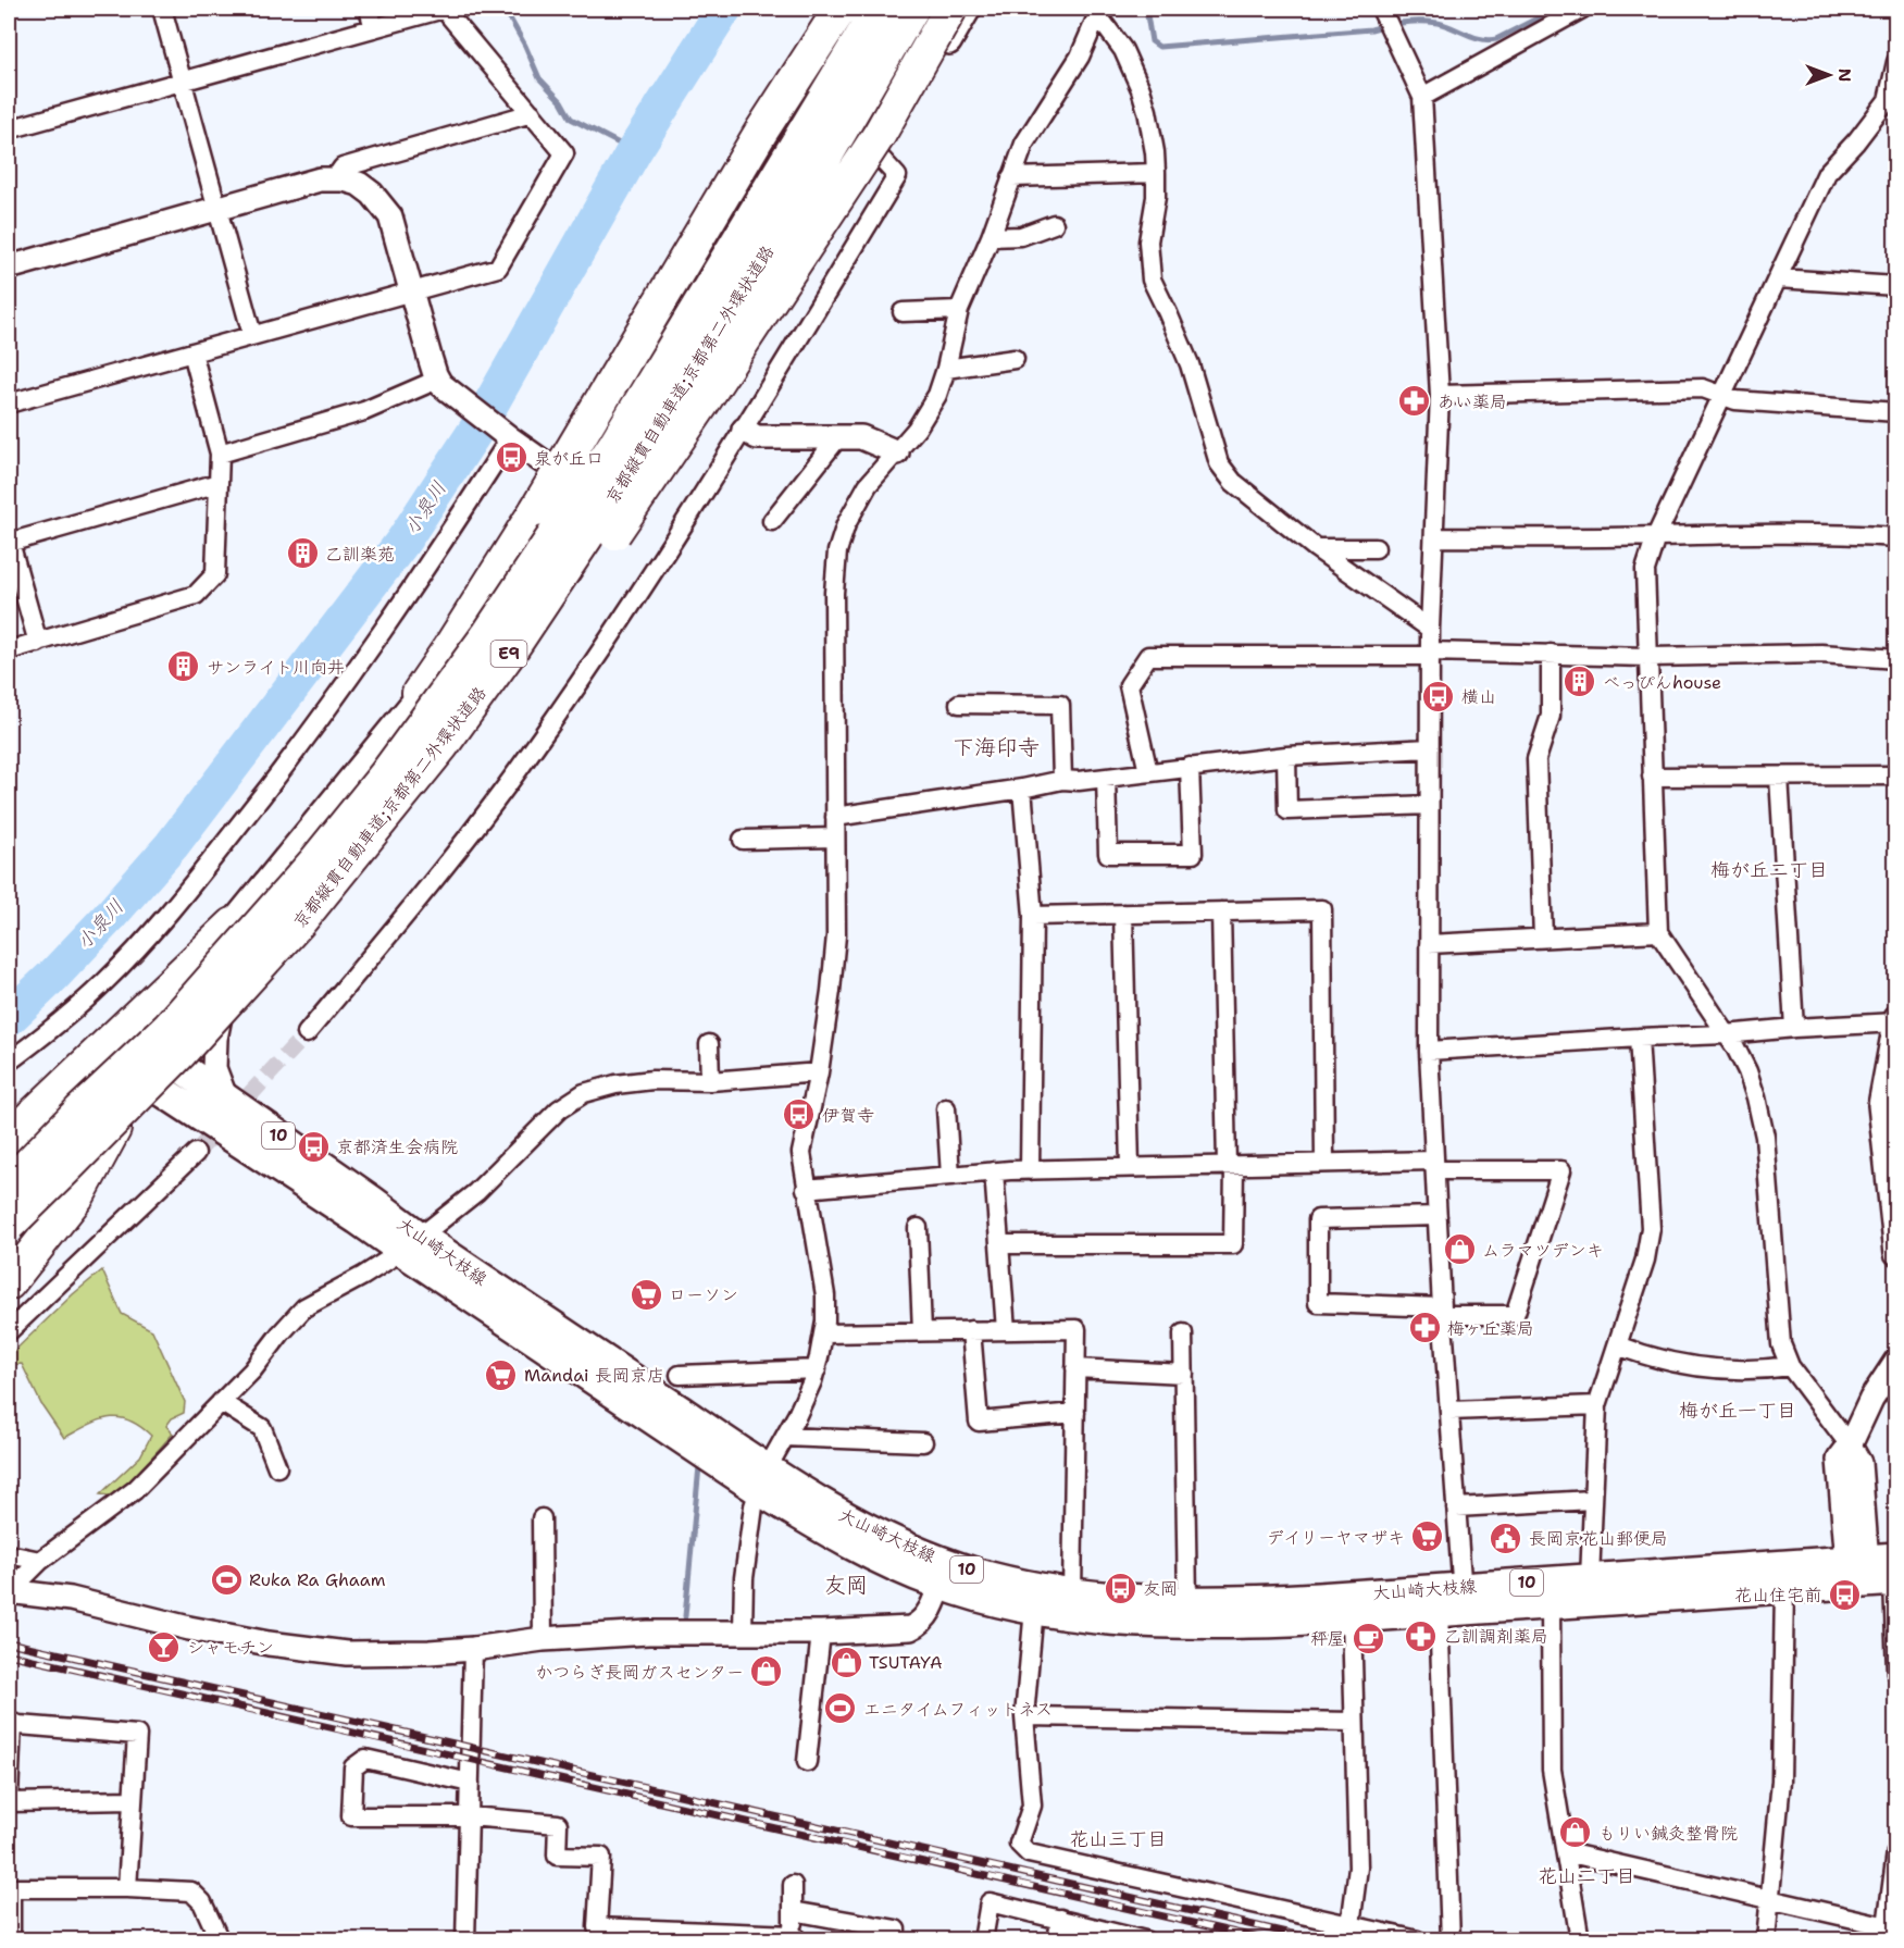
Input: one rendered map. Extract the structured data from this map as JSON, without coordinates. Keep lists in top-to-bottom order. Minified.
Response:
{"streets":{"highway":["京都縦貫自動車道;京都第二外環状道路","E9"],"main road":["10","大山崎大枝線"]},"districts":["下海印寺","梅が丘二丁目","梅が丘一丁目","友岡","花山三丁目","花山二丁目"],"water":["小泉川"],"places":{"pharmacy":["あい薬局","梅ヶ丘薬局","乙訓調剤薬局"],"bus stop":["泉が丘口","横山","伊賀寺","京都済生会病院","友岡","花山住宅前"],"building":["乙訓楽苑","サンライト川向井","べっぴんhouse"],"shop":["ムラマツデンキ","TSUTAYA","かつらぎ長岡ガスセンター","もりい鍼灸整骨院"],"supermarket":["ローソン","Mandai 長岡京店","デイリーヤマザキ"],"public building":["長岡京花山郵便局"],"sports":["Ruka Ra Ghaam","エニタイムフィットネス"],"cafe":["秤屋"],"bar":["シャモチン"]},"north":"right"}
